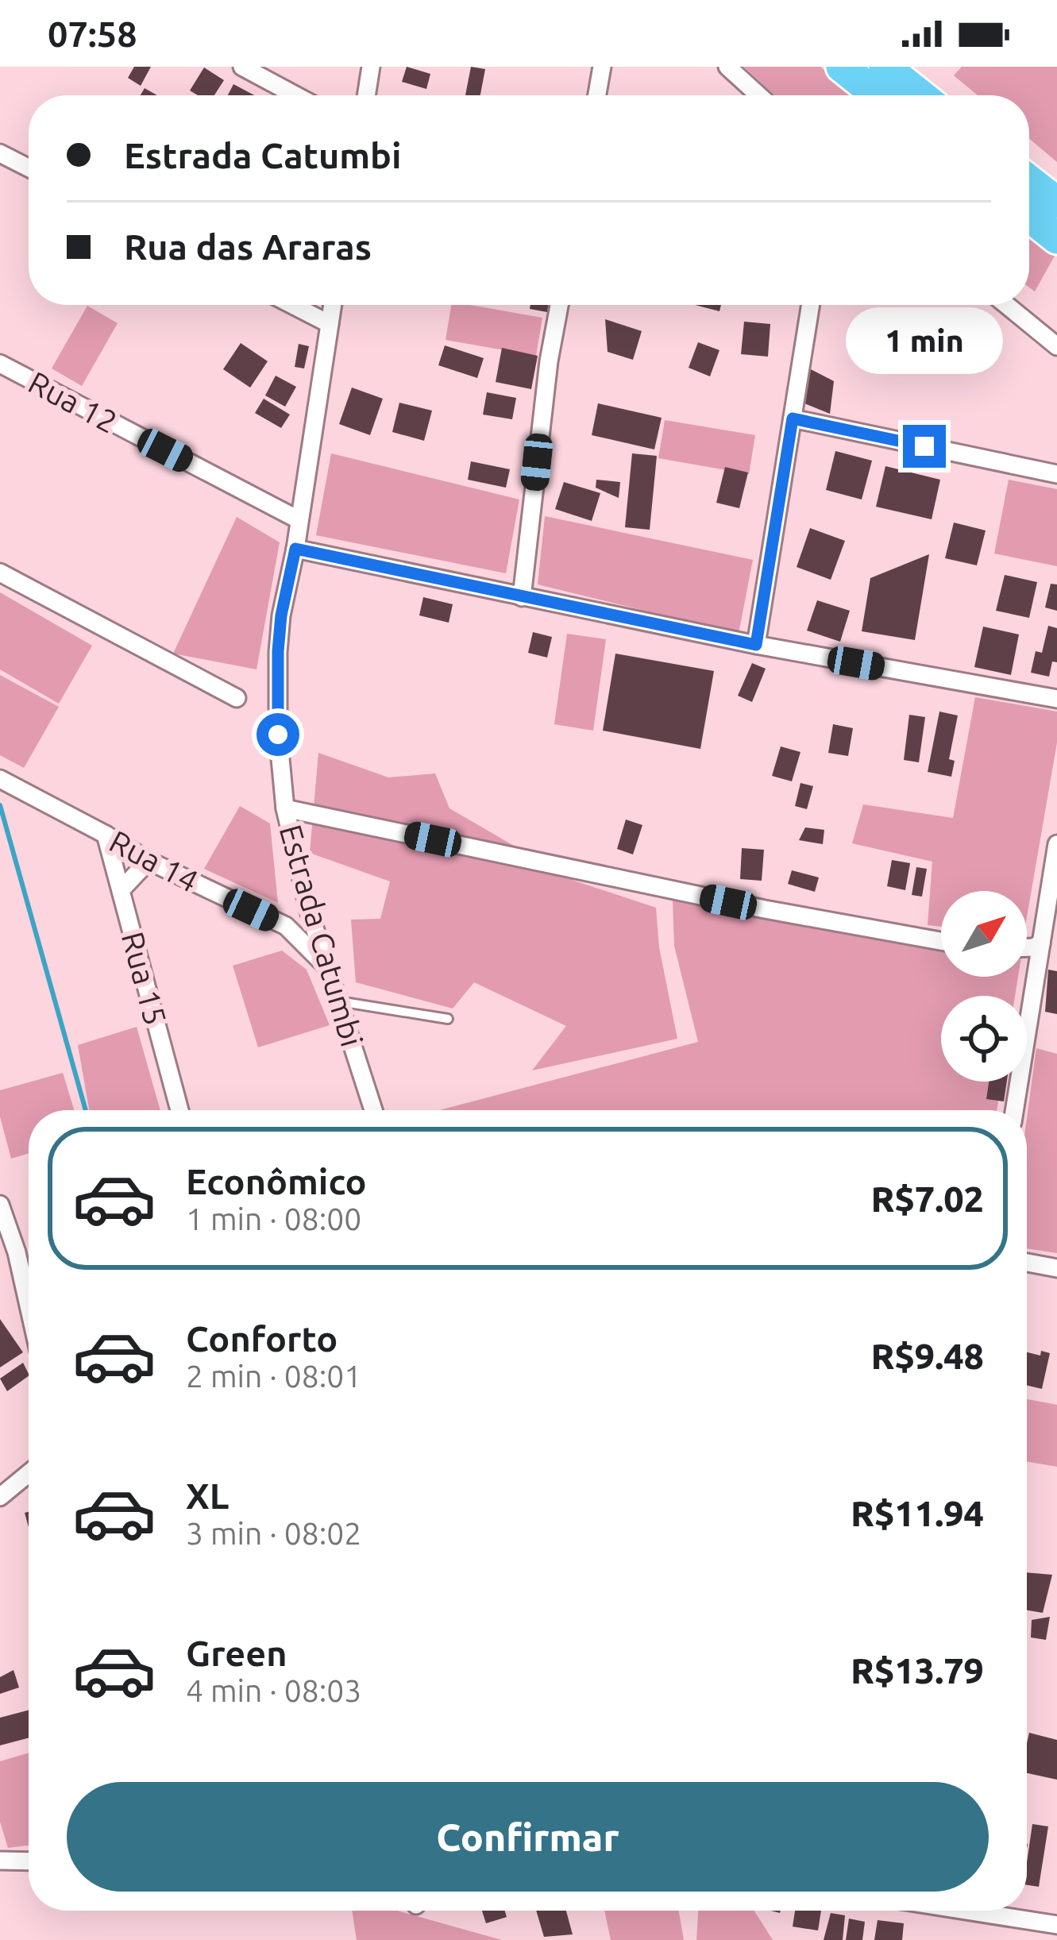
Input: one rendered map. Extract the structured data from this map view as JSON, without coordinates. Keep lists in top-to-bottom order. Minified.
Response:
{"streets":{"street":["Rua 12","Rua 14","Estrada Catumbi","Rua 15"]},"crossings":[["Rua 12","Estrada Catumbi"],["Rua 14","Estrada Catumbi"],["Rua 14","Rua 15"]],"north":"top right","page":{"status":"07:58","banner":["Estrada Catumbi","Rua das Araras"],"bubble":"1 min","list":[{"name":"Econômico","note":"1 min · 08:00","value":"R$7.02"},{"name":"Conforto","note":"2 min · 08:01","value":"R$9.48"},{"name":"XL","note":"3 min · 08:02","value":"R$11.94"},{"name":"Green","note":"4 min · 08:03","value":"R$13.79"}],"buttons":"Confirmar"}}
